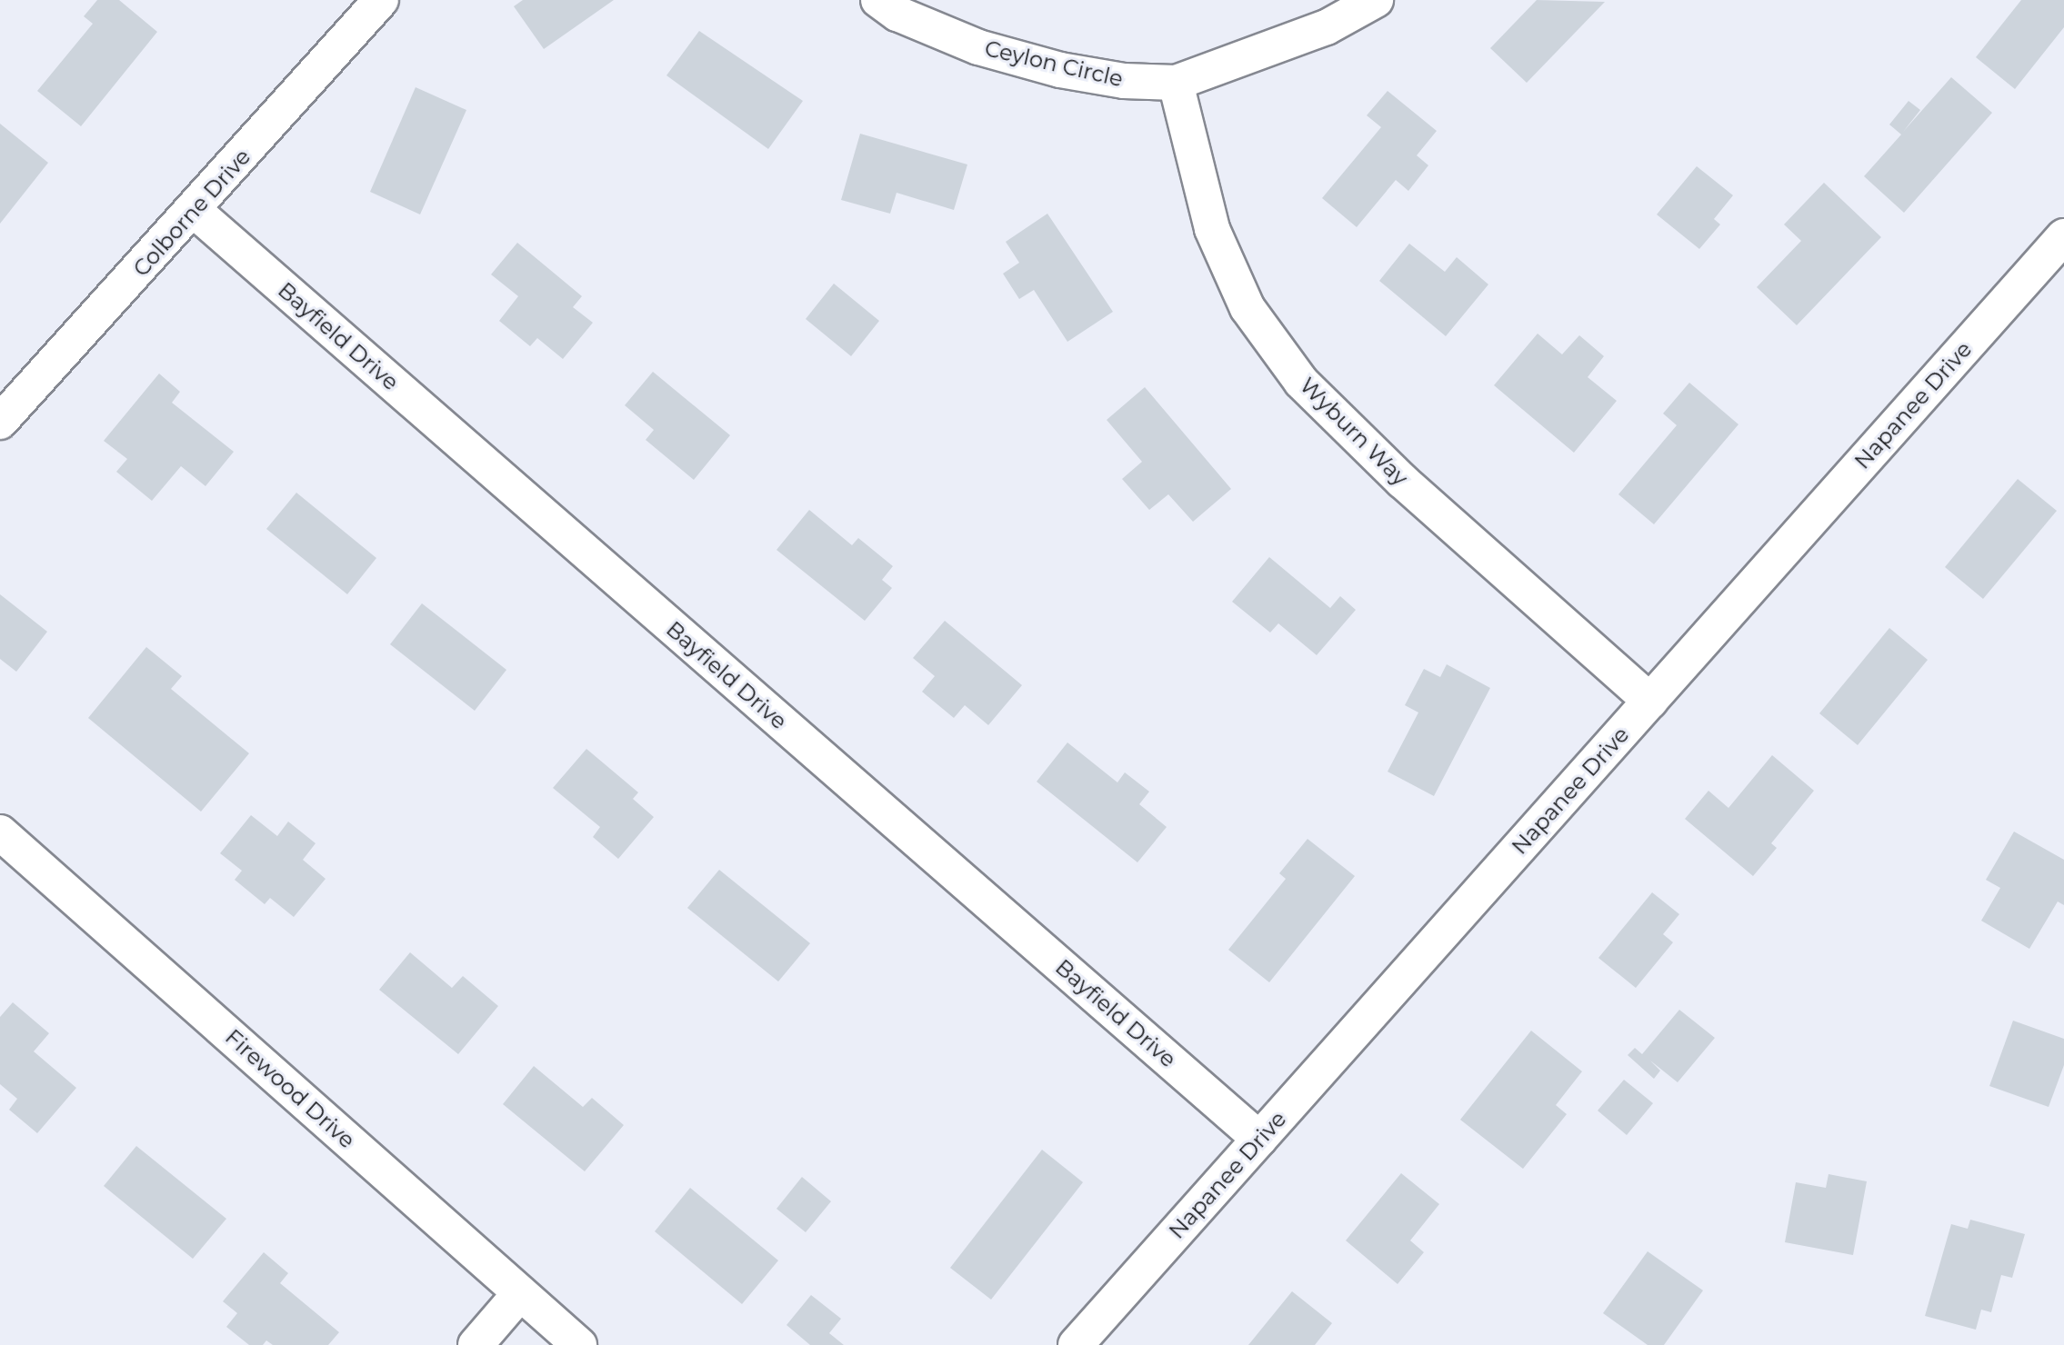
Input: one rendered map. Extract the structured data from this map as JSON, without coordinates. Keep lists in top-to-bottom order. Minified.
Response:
{"streets":{"street":["Ceylon Circle","Colborne Drive","Bayfield Drive","Napanee Drive","Wyburn Way","Firewood Drive"]},"crossings":[["Ceylon Circle","Wyburn Way"],["Colborne Drive","Bayfield Drive"],["Bayfield Drive","Napanee Drive"],["Napanee Drive","Wyburn Way"]]}
